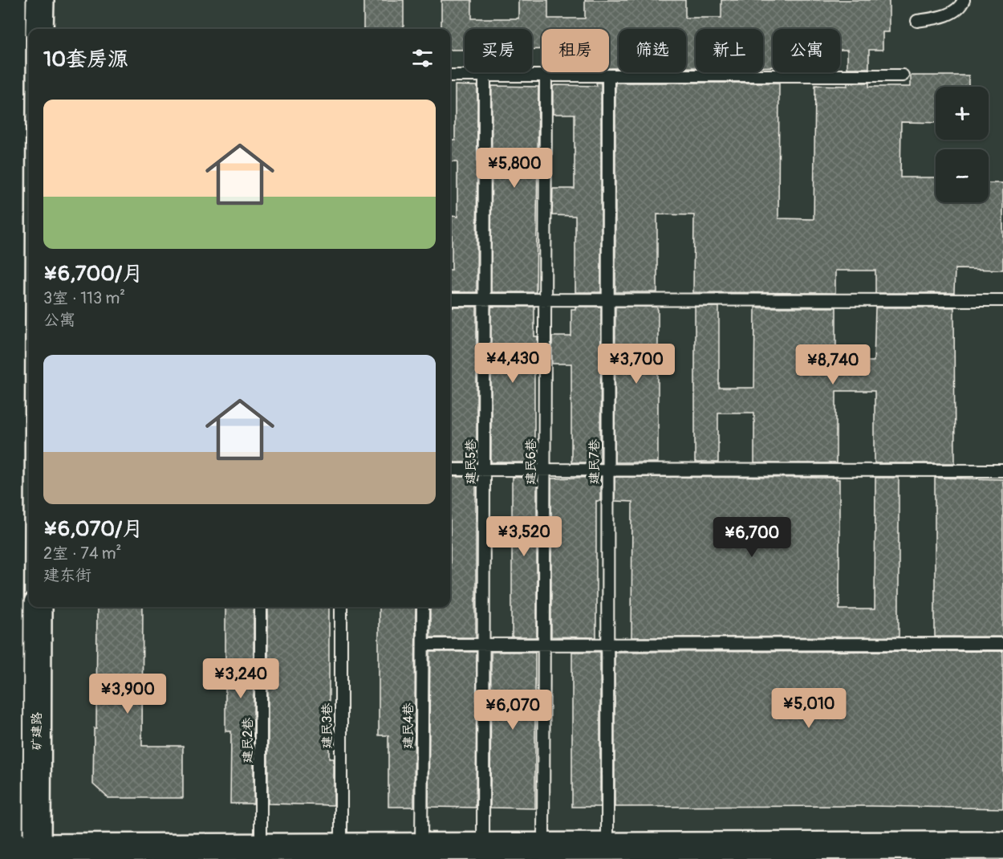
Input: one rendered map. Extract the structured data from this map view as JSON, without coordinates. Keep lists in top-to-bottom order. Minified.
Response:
{"streets":{"street":["矿建路"],"lane":["建民5巷","建民6巷","建民7巷","建民3巷","建民4巷","建民2巷"]},"page":{"chip":["买房","租房","筛选","新上","公寓"],"heading":"10套房源","map_buttons":["+","−"],"list":[{"name":"¥6,700/月","note":"3室 · 113 m² · 公寓"},{"name":"¥6,070/月","note":"2室 · 74 m² · 建东街"}],"price":["¥5,800","¥4,430","¥3,700","¥8,740","¥3,520","¥6,700","¥3,240","¥3,900","¥5,010","¥6,070"]}}
